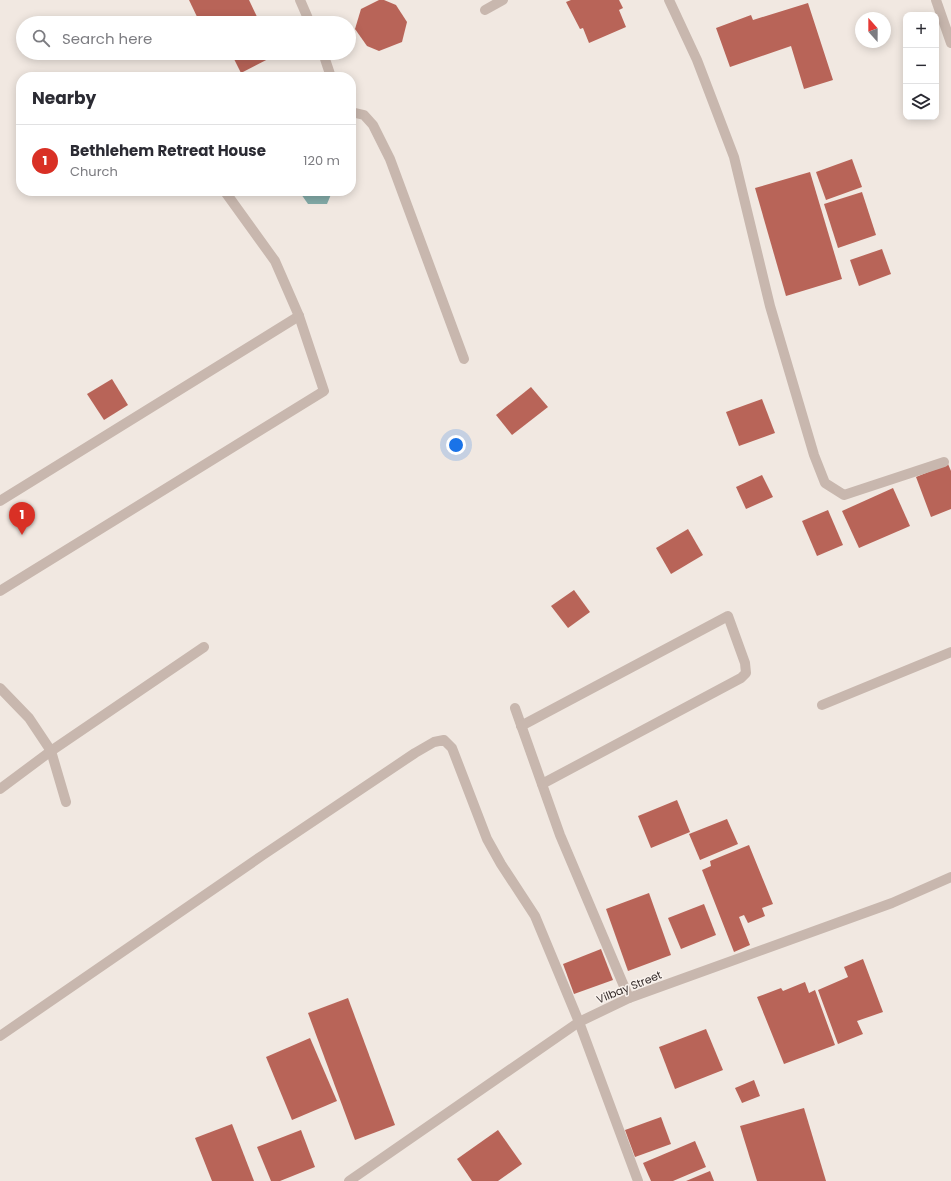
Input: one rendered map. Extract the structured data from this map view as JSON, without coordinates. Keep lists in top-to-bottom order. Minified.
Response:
{"streets":{"street":["Vilbay Street"]},"north":"top","page":{"map_buttons":["+","−"],"search":"Search here","heading":"Nearby","list":[{"mark":"1","name":"Bethlehem Retreat House","note":"Church","value":"120 m"}],"pins":"1"}}
